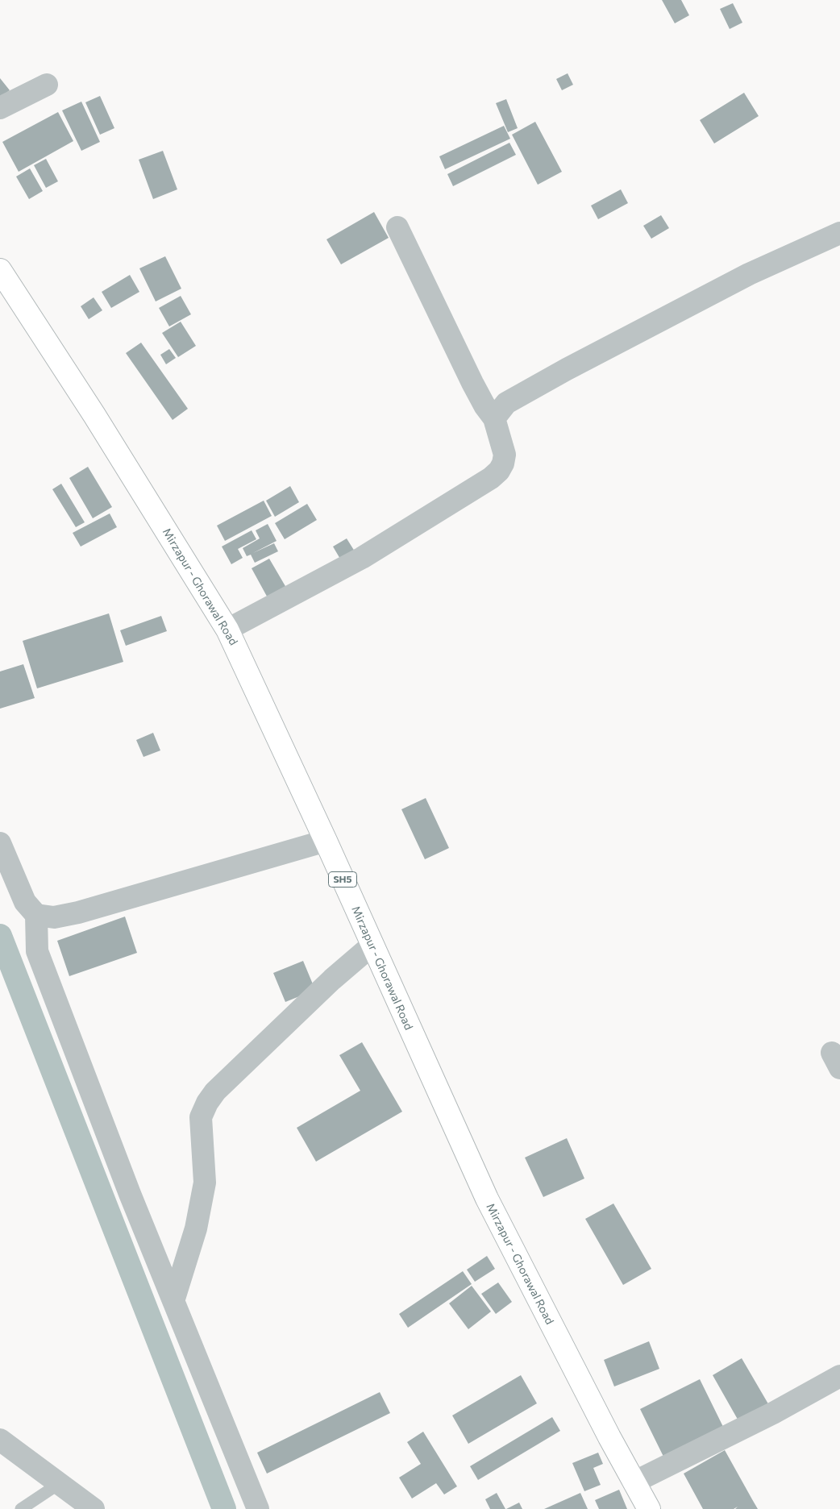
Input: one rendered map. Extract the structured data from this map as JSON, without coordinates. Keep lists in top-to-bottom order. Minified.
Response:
{"streets":{"main road":["Mirzapur - Ghorawal Road","SH5"]}}
